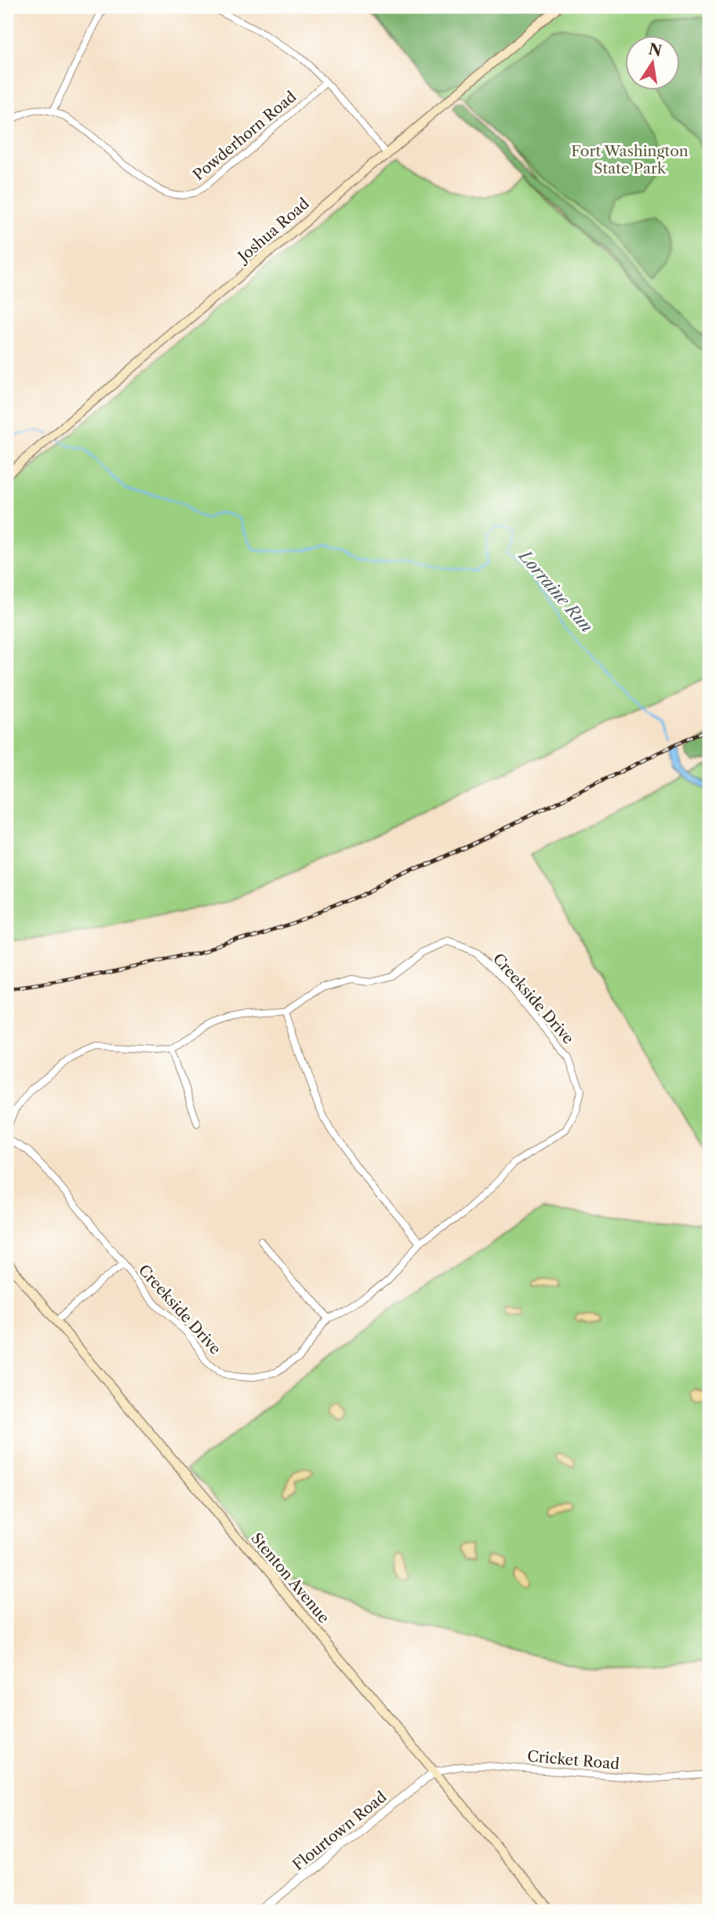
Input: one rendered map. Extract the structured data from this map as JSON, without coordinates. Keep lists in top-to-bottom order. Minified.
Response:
{"streets":{"main road":["Joshua Road","Stenton Avenue"],"street":["Powderhorn Road","Creekside Drive","Cricket Road","Flourtown Road"]},"crossings":[["Stenton Avenue","Cricket Road"],["Stenton Avenue","Flourtown Road"],["Cricket Road","Flourtown Road"]],"water":["Lorraine Run"],"parks":["Fort Washington State Park"],"north":"top"}
